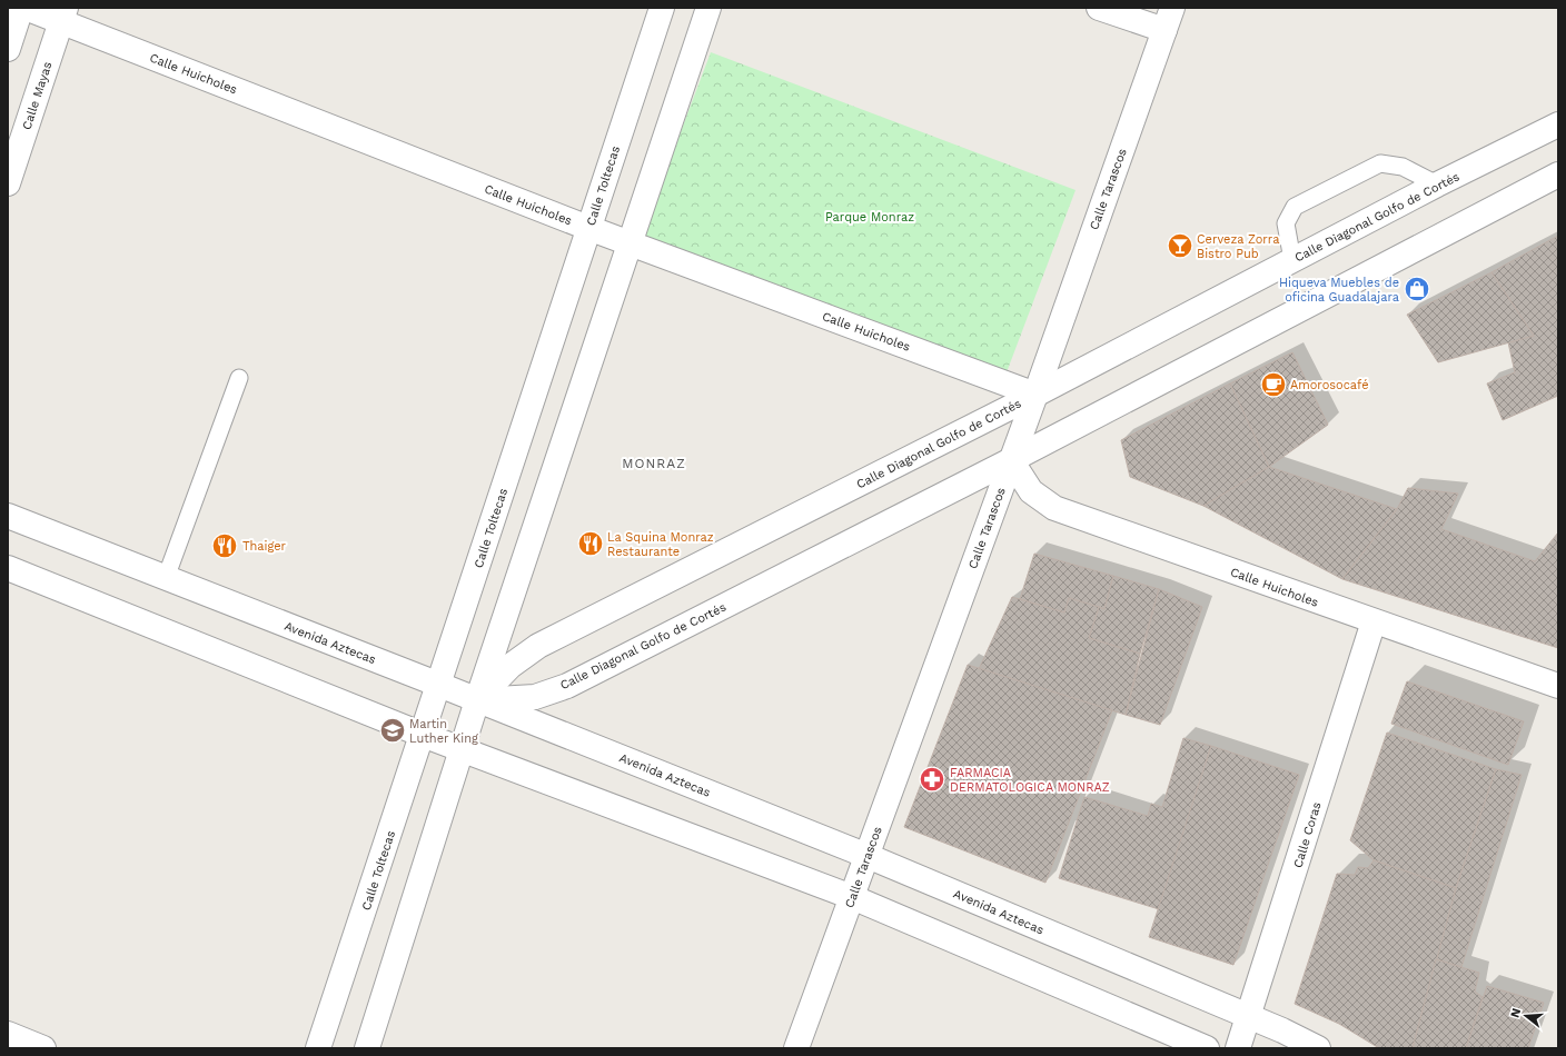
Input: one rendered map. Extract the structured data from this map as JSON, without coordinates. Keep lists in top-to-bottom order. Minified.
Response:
{"streets":{"street":["Calle Huicholes","Calle Mayas","Calle Toltecas","Calle Tarascos","Calle Diagonal Golfo de Cortés","Avenida Aztecas","Calle Coras"]},"crossings":[["Calle Huicholes","Calle Mayas"],["Calle Huicholes","Calle Toltecas"],["Calle Huicholes","Calle Tarascos"],["Calle Huicholes","Calle Diagonal Golfo de Cortés"],["Calle Huicholes","Calle Coras"],["Calle Toltecas","Avenida Aztecas"],["Calle Tarascos","Calle Diagonal Golfo de Cortés"],["Calle Tarascos","Avenida Aztecas"],["Calle Diagonal Golfo de Cortés","Avenida Aztecas"],["Avenida Aztecas","Calle Coras"]],"districts":["MONRAZ"],"parks":["Parque Monraz"],"places":{"bar":["Cerveza Zorra Bistro Pub"],"shop":["Hiqueva Muebles de oficina Guadalajara"],"cafe":["Amorosocafé"],"restaurant":["La Squina Monraz Restaurante","Thaiger"],"school or university":["Martin Luther King"],"pharmacy":["FARMACIA DERMATOLOGICA MONRAZ"]},"north":"left"}
